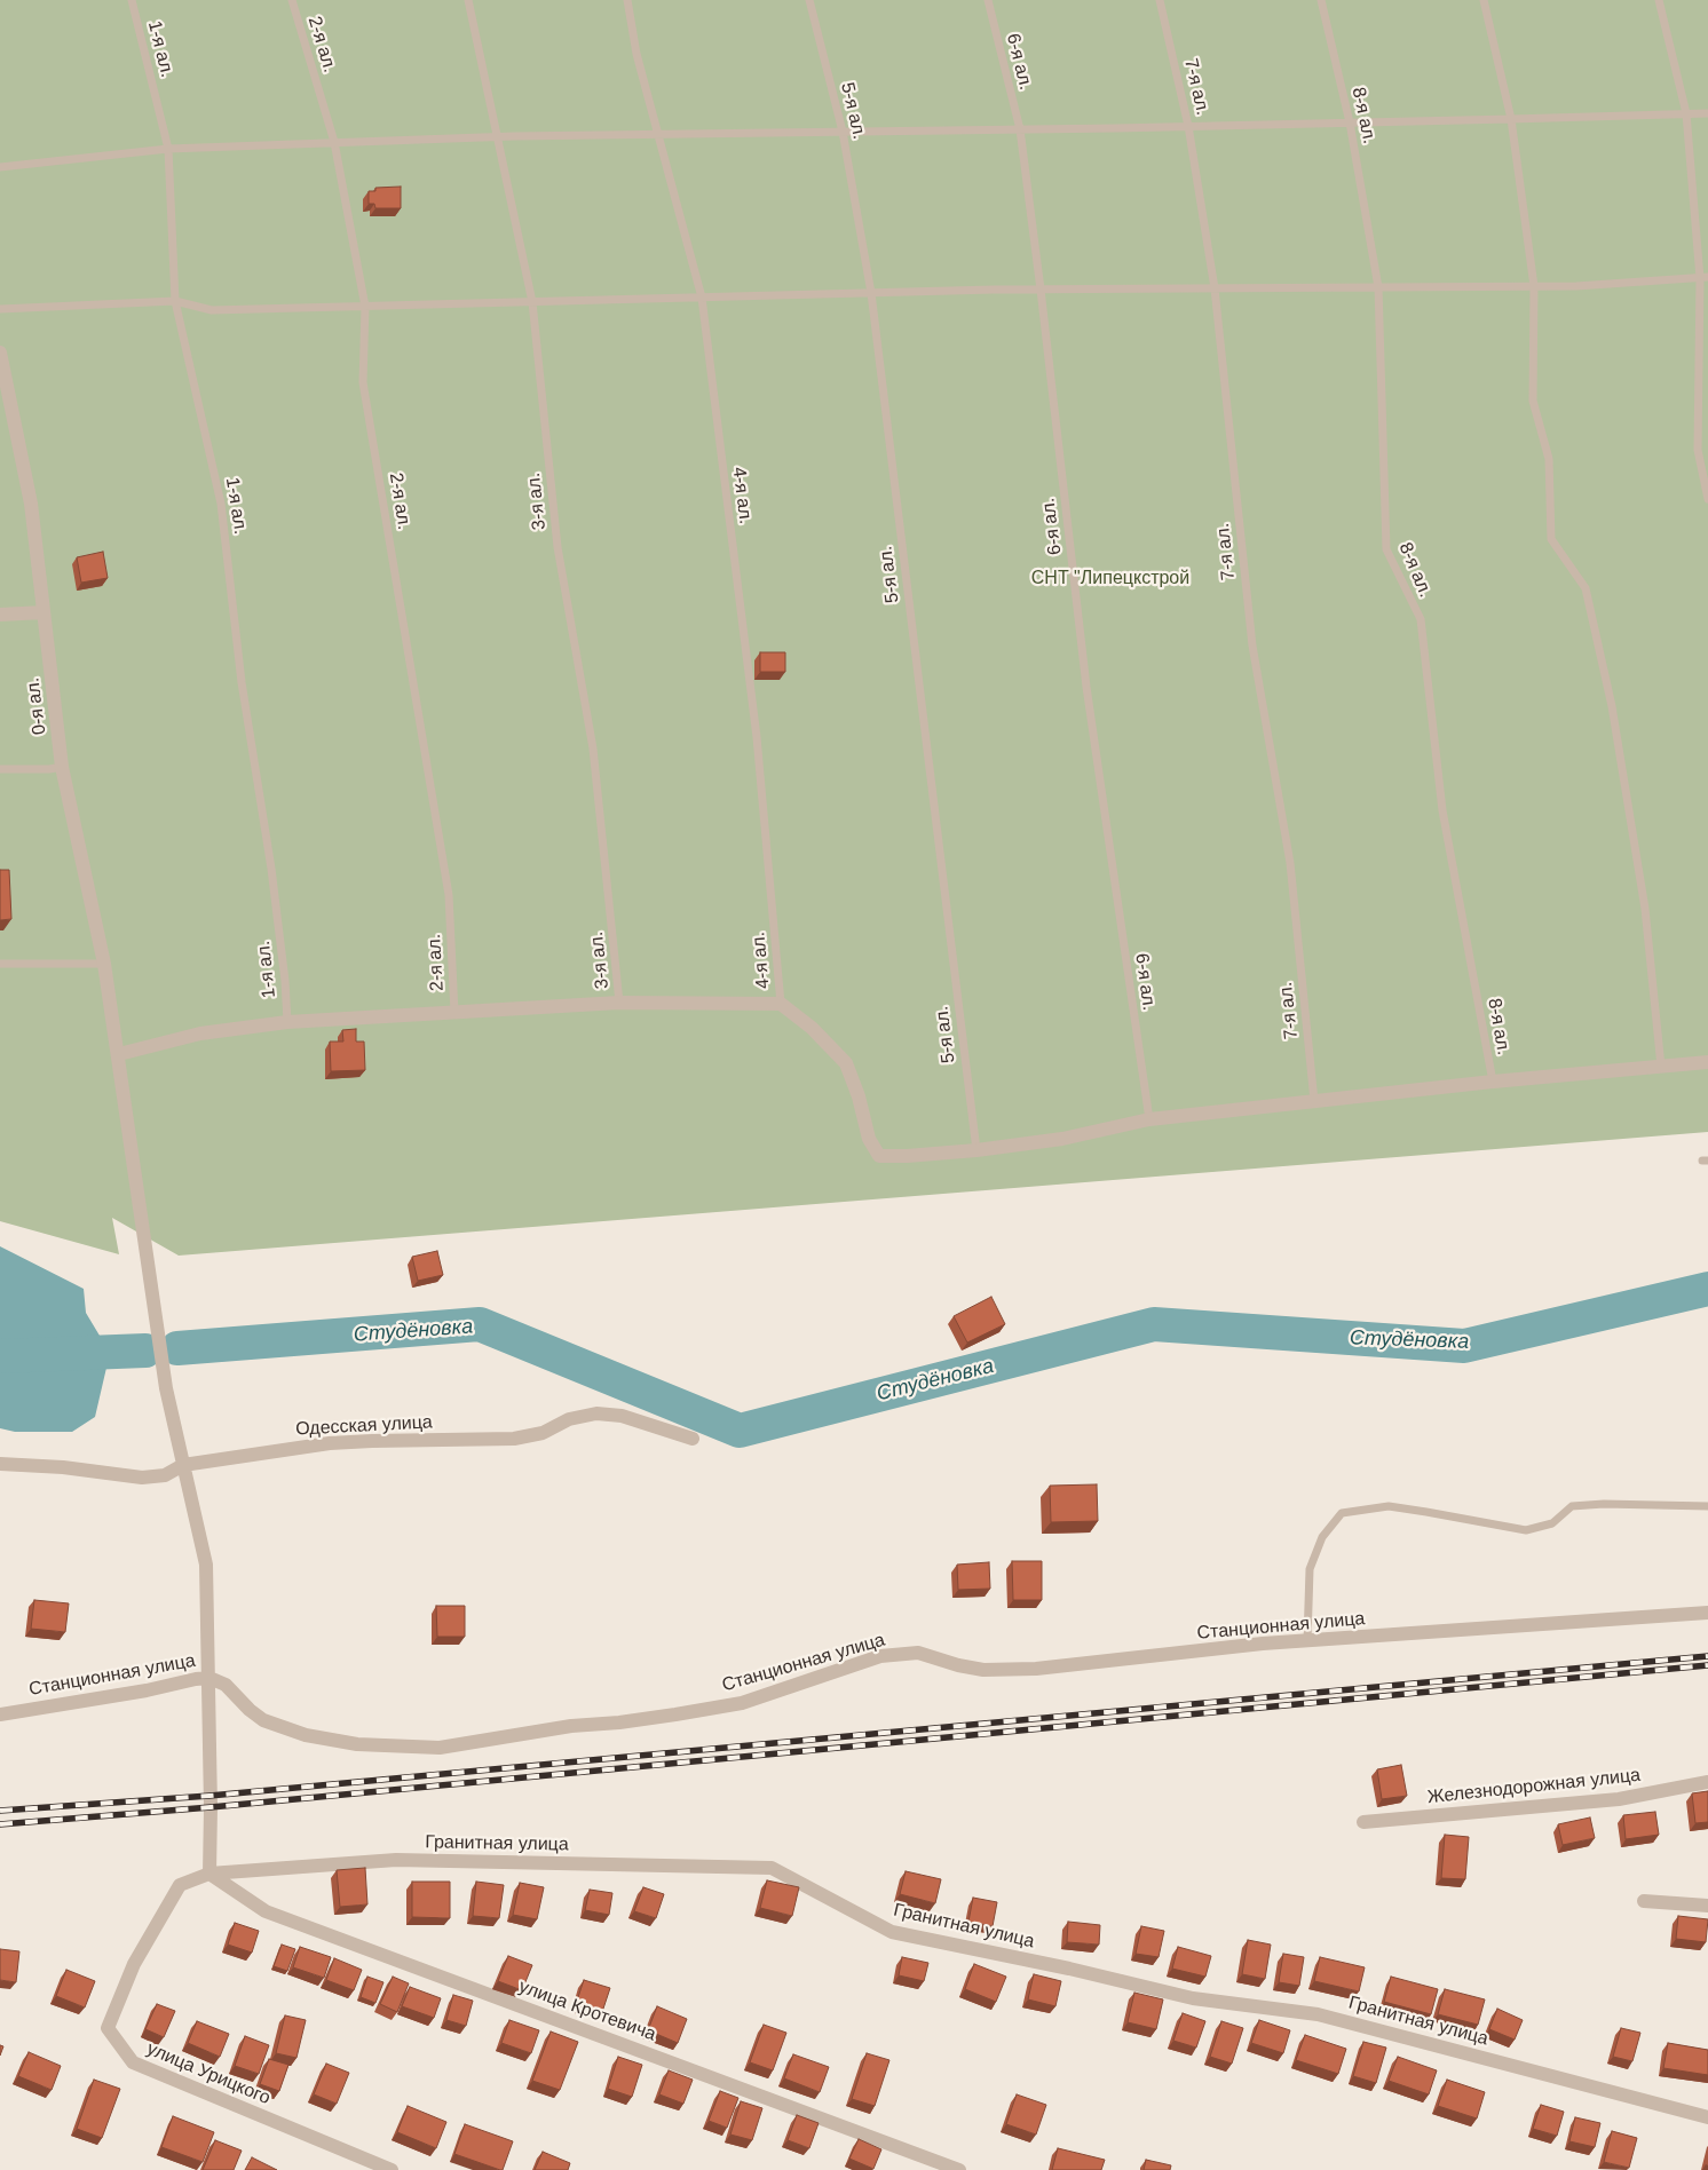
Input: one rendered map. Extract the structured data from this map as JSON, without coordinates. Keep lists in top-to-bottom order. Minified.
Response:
{"streets":{"street":["0-я ал.","Одесская улица","Станционная улица","Железнодорожная улица","Гранитная улица","улица Кротевича","улица Урицкого"],"lane":["2-я ал.","1-я ал.","6-я ал.","7-я ал.","5-я ал.","8-я ал.","4-я ал.","3-я ал."]},"crossings":[["0-я ал.","Одесская улица"],["0-я ал.","Станционная улица"],["0-я ал.","Гранитная улица"],["0-я ал.","улица Кротевича"],["0-я ал.","улица Урицкого"],["Гранитная улица","улица Кротевича"],["Гранитная улица","улица Урицкого"],["улица Кротевича","улица Урицкого"]],"water":["Студёновка"],"parks":["СНТ \"Липецкстрой"]}
